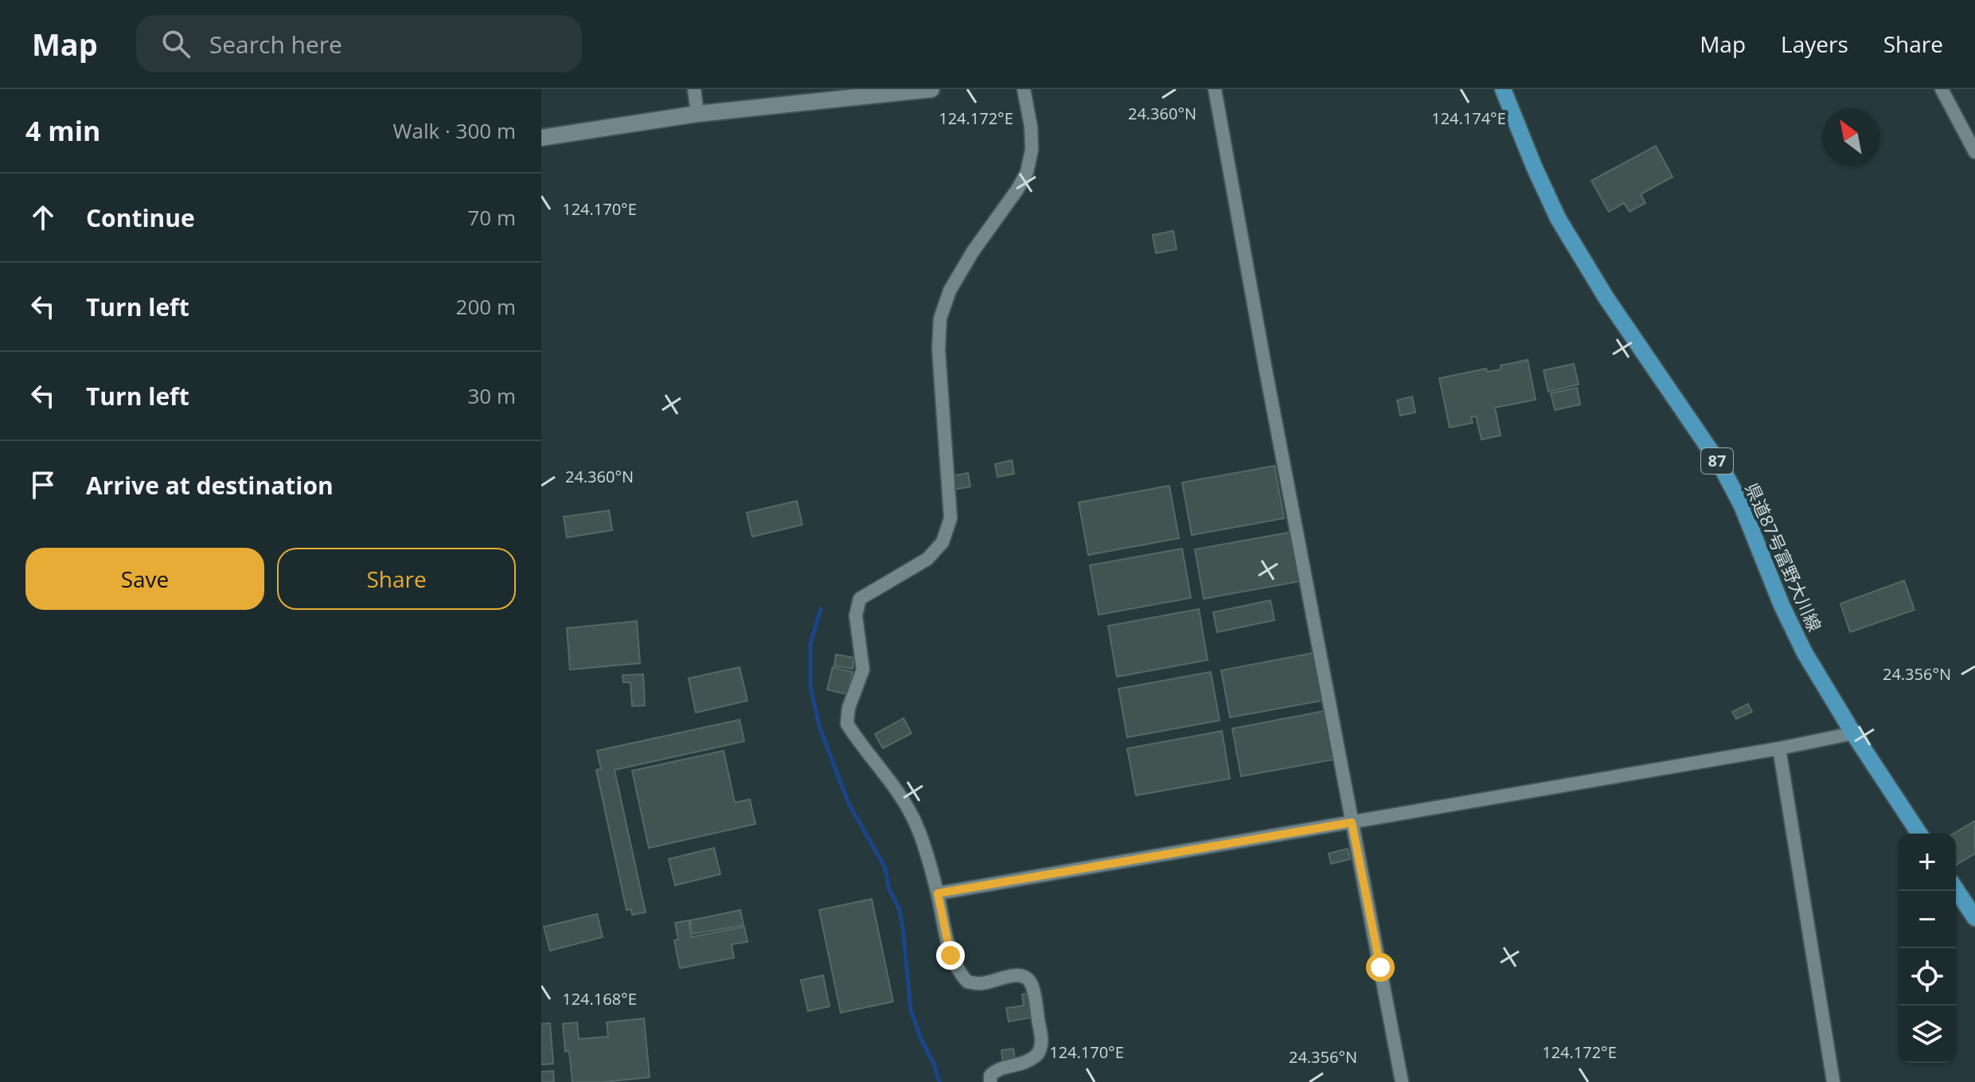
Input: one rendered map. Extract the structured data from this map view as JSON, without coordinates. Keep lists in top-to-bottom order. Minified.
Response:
{"streets":{"main road":["87","県道87号富野大川線"]},"north":"top left","page":{"header":"Map","search":"Search here","nav":["Map","Layers","Share"],"heading":["4 min","Walk · 300 m"],"list":[["Continue","70 m"],["Turn left","200 m"],["Turn left","30 m"],"Arrive at destination"],"buttons":["Save","Share"],"map_buttons":["+","−"]},"coordinates":["24.360°N","124.172°E","124.174°E","124.170°E","24.356°N","124.168°E"]}
